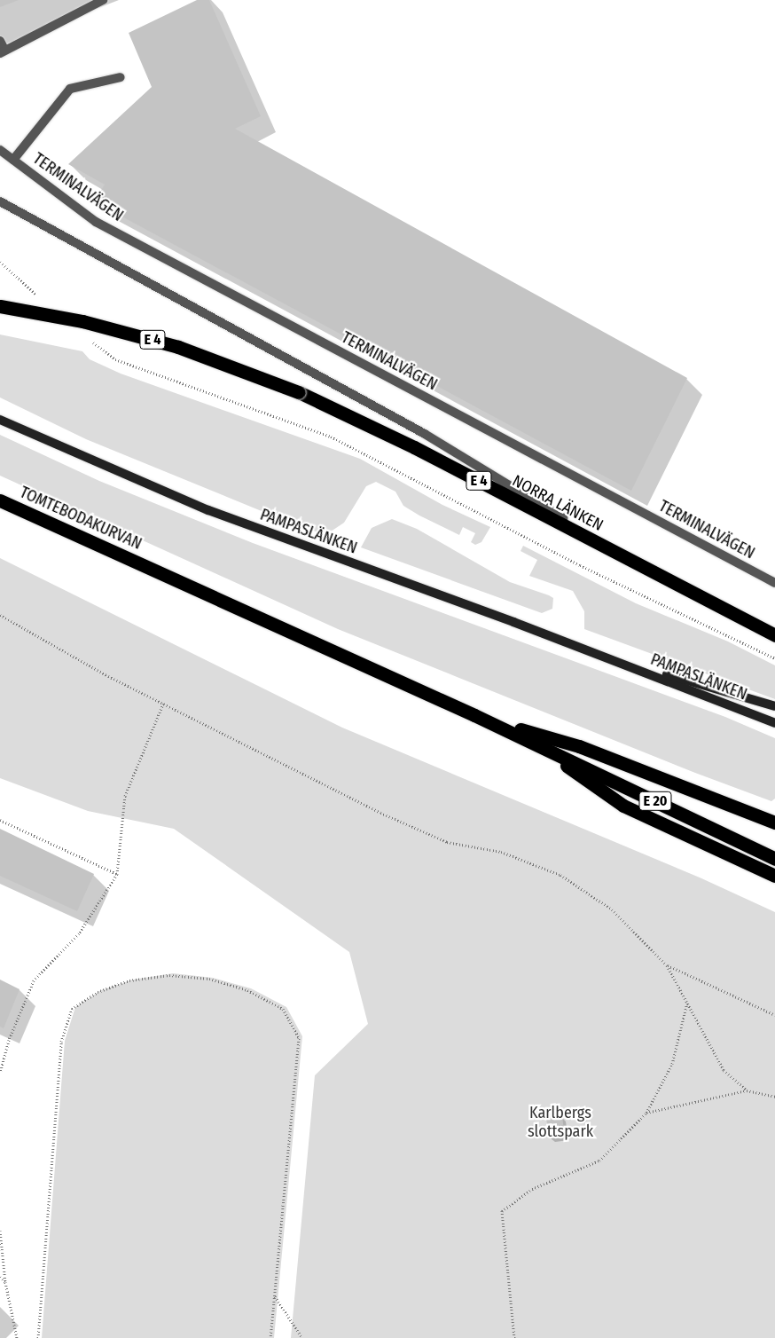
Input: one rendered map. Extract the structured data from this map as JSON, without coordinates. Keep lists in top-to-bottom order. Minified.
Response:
{"streets":{"highway":["E 4","NORRA LÄNKEN","TOMTEBODAKURVAN","E 20"],"main road":["PAMPASLÄNKEN"],"street":["TERMINALVÄGEN"]},"crossings":[["TOMTEBODAKURVAN","E 20"]],"parks":["Karlbergs slottspark"]}
